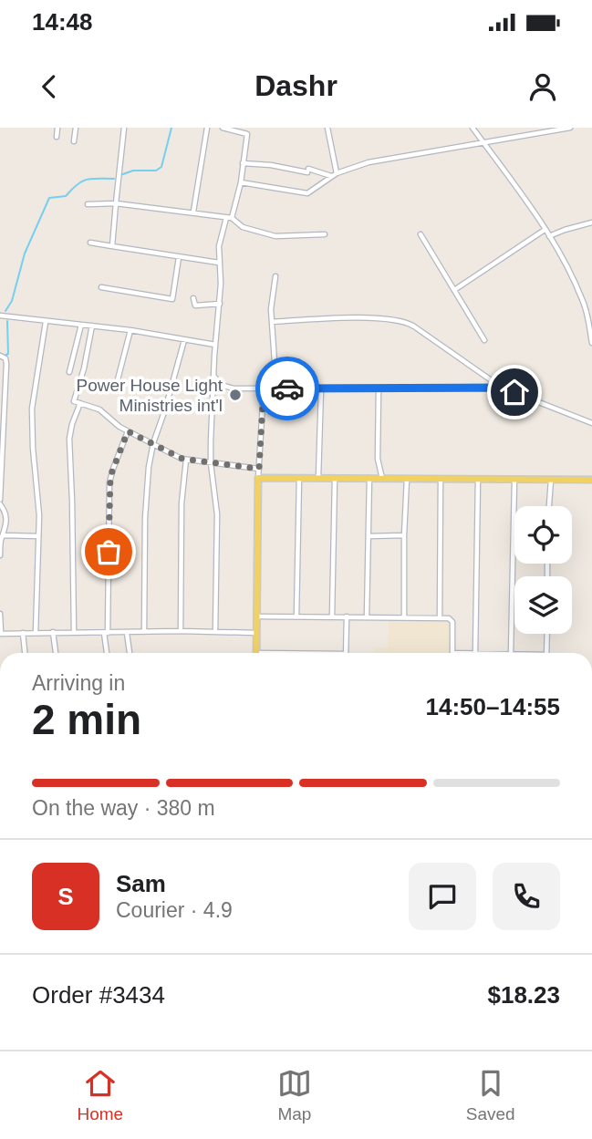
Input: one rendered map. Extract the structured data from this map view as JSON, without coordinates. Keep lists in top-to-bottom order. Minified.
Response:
{"places":["Power House Light Ministries int'l"],"page":{"status":"14:48","header":"Dashr","heading":["2 min","Arriving in","14:50–14:55"],"panel":["Sam","Courier · 4.9","Order #3434","$18.23"],"bar":"On the way · 380 m","round":"S","tabs":["Home","Map","Saved"]}}
